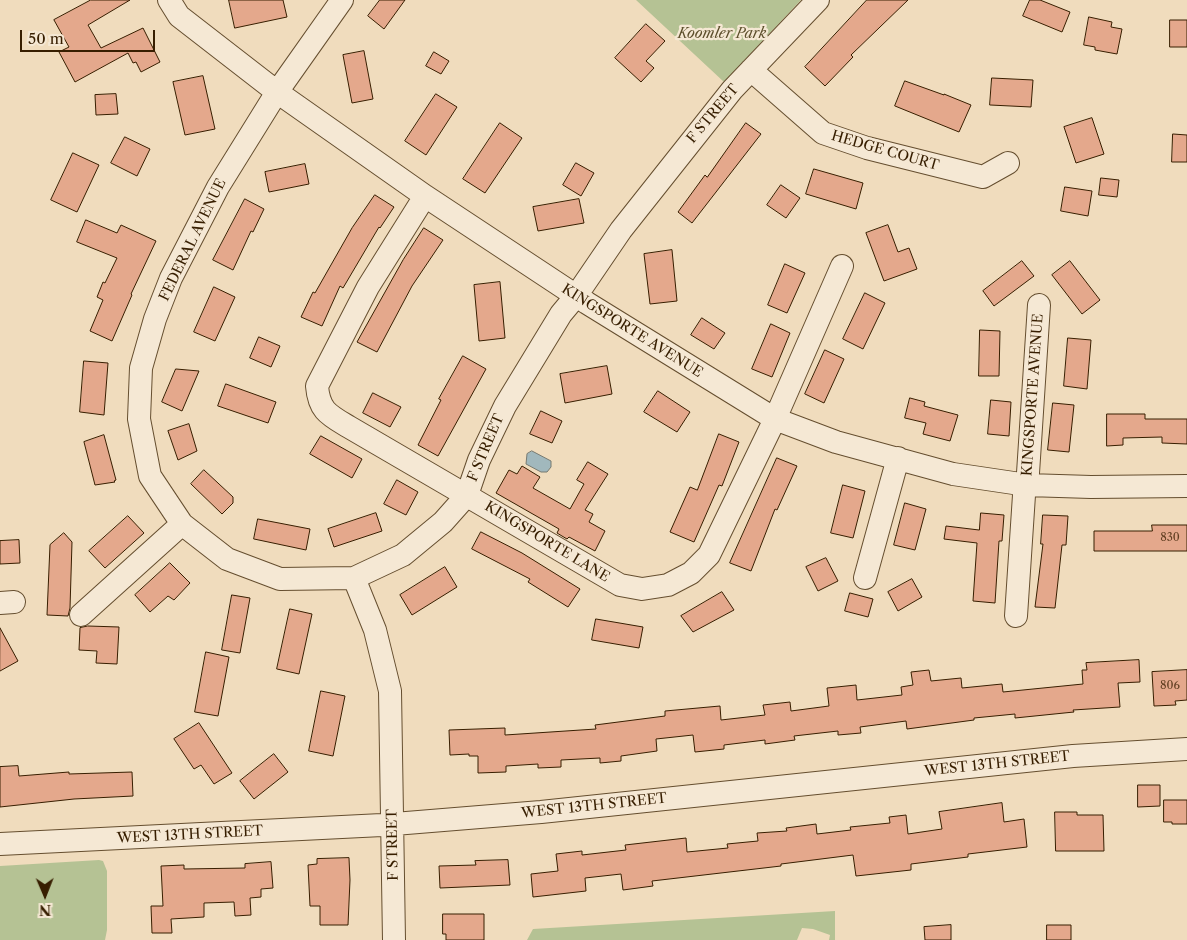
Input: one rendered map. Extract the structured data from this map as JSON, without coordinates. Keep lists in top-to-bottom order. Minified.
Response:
{"streets":{"street":["F STREET","HEDGE COURT","FEDERAL AVENUE","KINGSPORTE AVENUE","KINGSPORTE LANE","WEST 13TH STREET"]},"crossings":[["F STREET","HEDGE COURT"],["F STREET","FEDERAL AVENUE"],["F STREET","KINGSPORTE AVENUE"],["F STREET","KINGSPORTE LANE"],["F STREET","WEST 13TH STREET"],["FEDERAL AVENUE","KINGSPORTE AVENUE"],["KINGSPORTE AVENUE","KINGSPORTE LANE"]],"parks":["Koomler Park"],"house_numbers":["830","806"],"scale_bar":"50 m","north":"bottom"}
